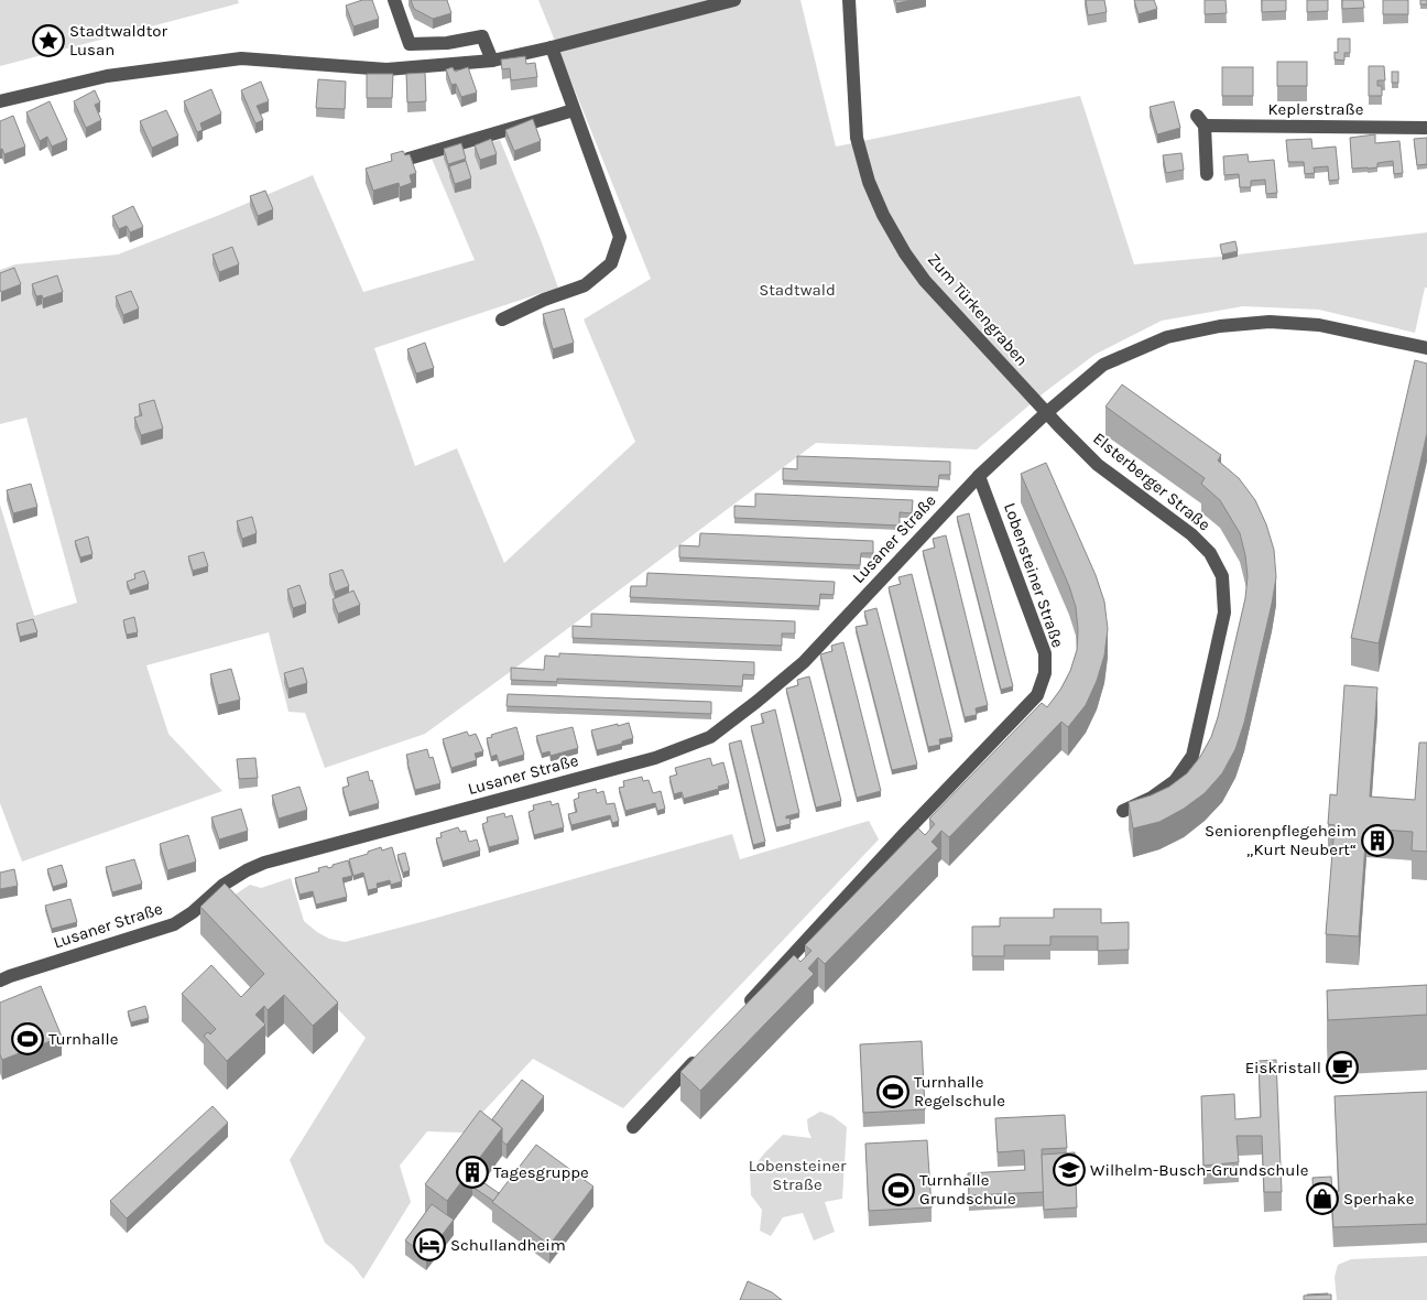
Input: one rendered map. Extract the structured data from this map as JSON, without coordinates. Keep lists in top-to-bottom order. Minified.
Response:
{"streets":{"street":["Keplerstraße","Zum Türkengraben","Elsterberger Straße","Lusaner Straße","Lobensteiner Straße"]},"crossings":[["Zum Türkengraben","Elsterberger Straße"],["Lusaner Straße","Lobensteiner Straße"]],"parks":["Stadtwald","Lobensteiner Straße"],"places":{"place":["Stadtwaldtor Lusan"],"building":["Seniorenpflegeheim „Kurt Neubert“","Tagesgruppe"],"sports":["Turnhalle","Turnhalle Regelschule","Turnhalle Grundschule"],"cafe":["Eiskristall"],"school or university":["Wilhelm-Busch-Grundschule"],"shop":["Sperhake"],"hotel":["Schullandheim"]}}
